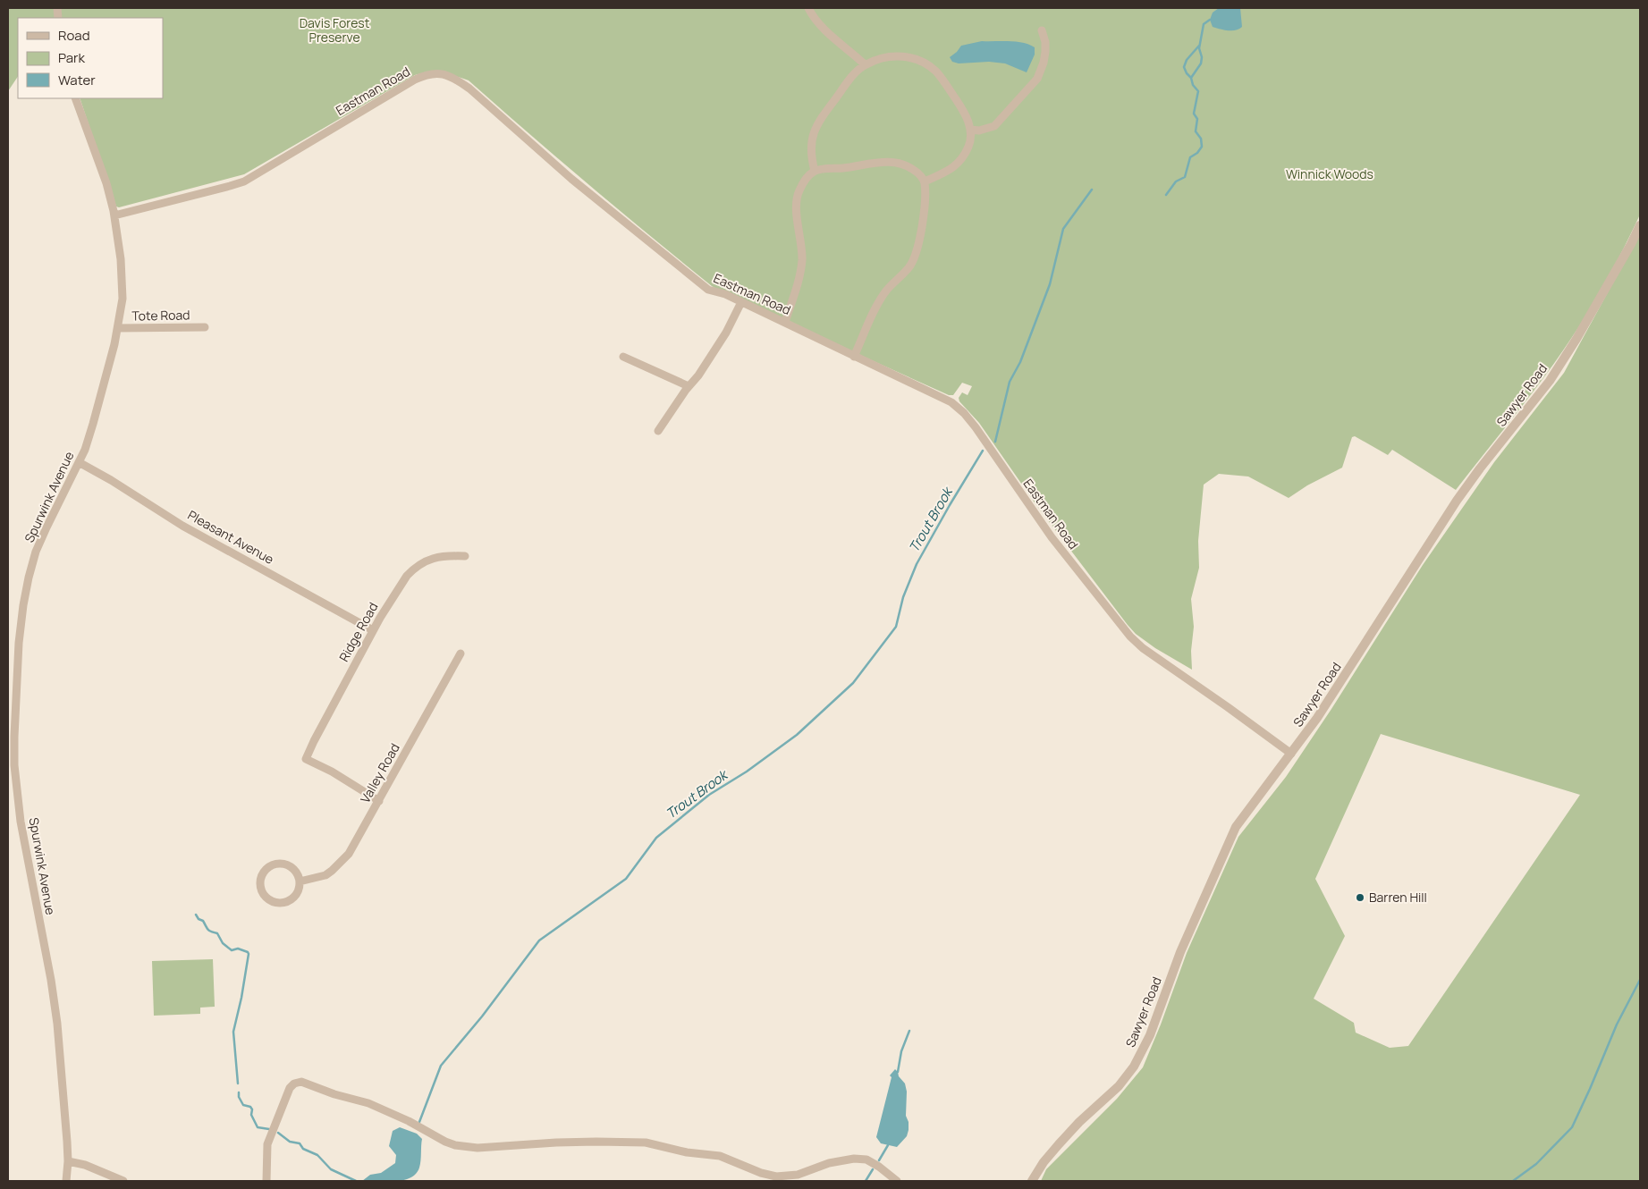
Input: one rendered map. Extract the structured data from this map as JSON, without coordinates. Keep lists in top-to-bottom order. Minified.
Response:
{"streets":{"street":["Eastman Road","Tote Road","Sawyer Road","Spurwink Avenue","Pleasant Avenue","Ridge Road","Valley Road"]},"crossings":[["Eastman Road","Sawyer Road"],["Eastman Road","Spurwink Avenue"],["Tote Road","Spurwink Avenue"],["Spurwink Avenue","Pleasant Avenue"],["Pleasant Avenue","Ridge Road"],["Ridge Road","Valley Road"]],"water":["Trout Brook"],"parks":["Davis Forest Preserve","Winnick Woods"],"places":["Barren Hill"],"legend":["Road","Park","Water"]}
